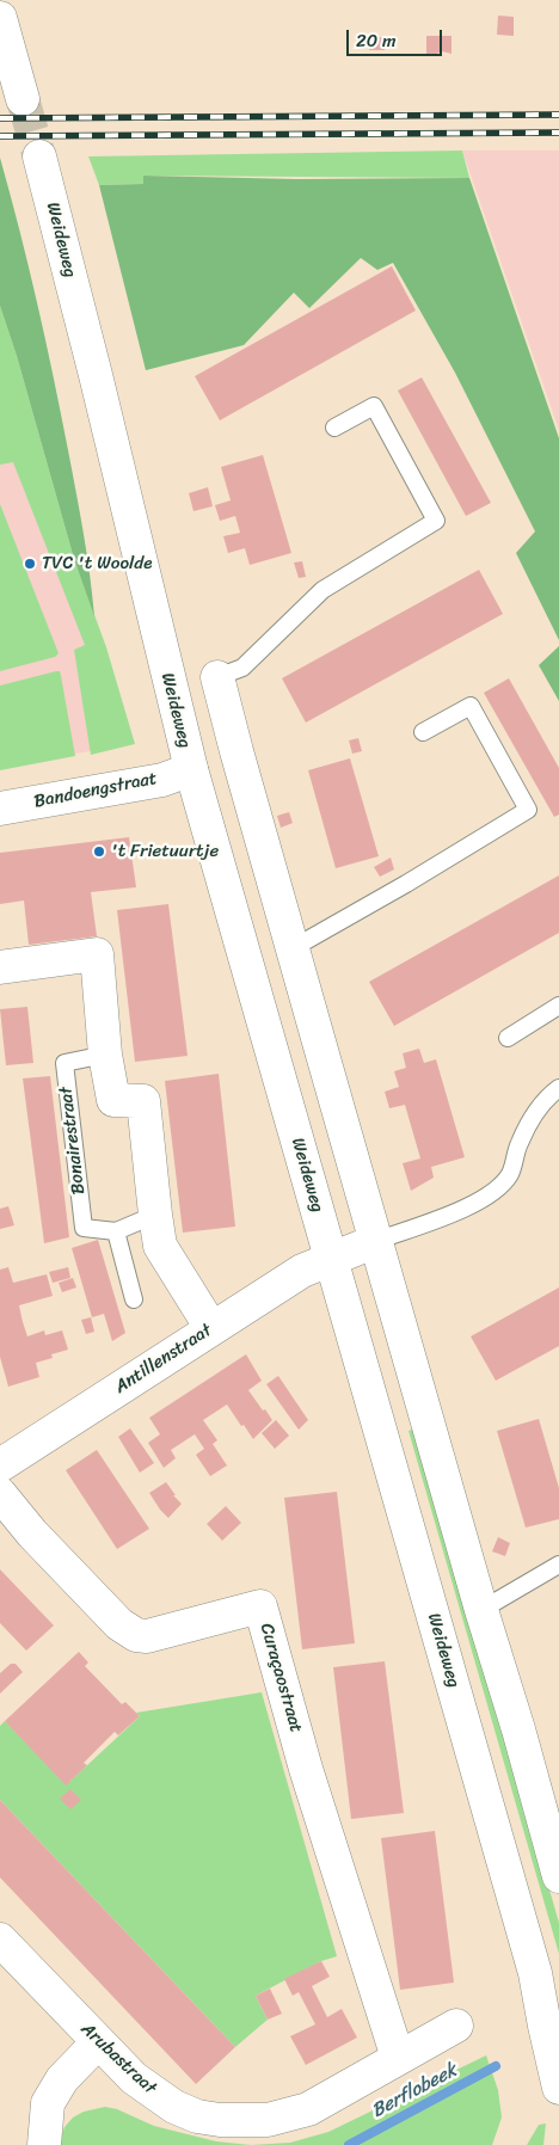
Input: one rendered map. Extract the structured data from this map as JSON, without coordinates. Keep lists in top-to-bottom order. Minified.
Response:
{"streets":{"street":["Weideweg","Bandoengstraat","Antillenstraat","Curaçaostraat","Arubastraat"],"lane":["Bonairestraat"]},"crossings":[["Weideweg","Bandoengstraat"],["Weideweg","Antillenstraat"],["Curaçaostraat","Arubastraat"]],"water":["Berflobeek"],"places":["TVC 't Woolde","'t Frietuurtje"],"scale_bar":"20 m"}
